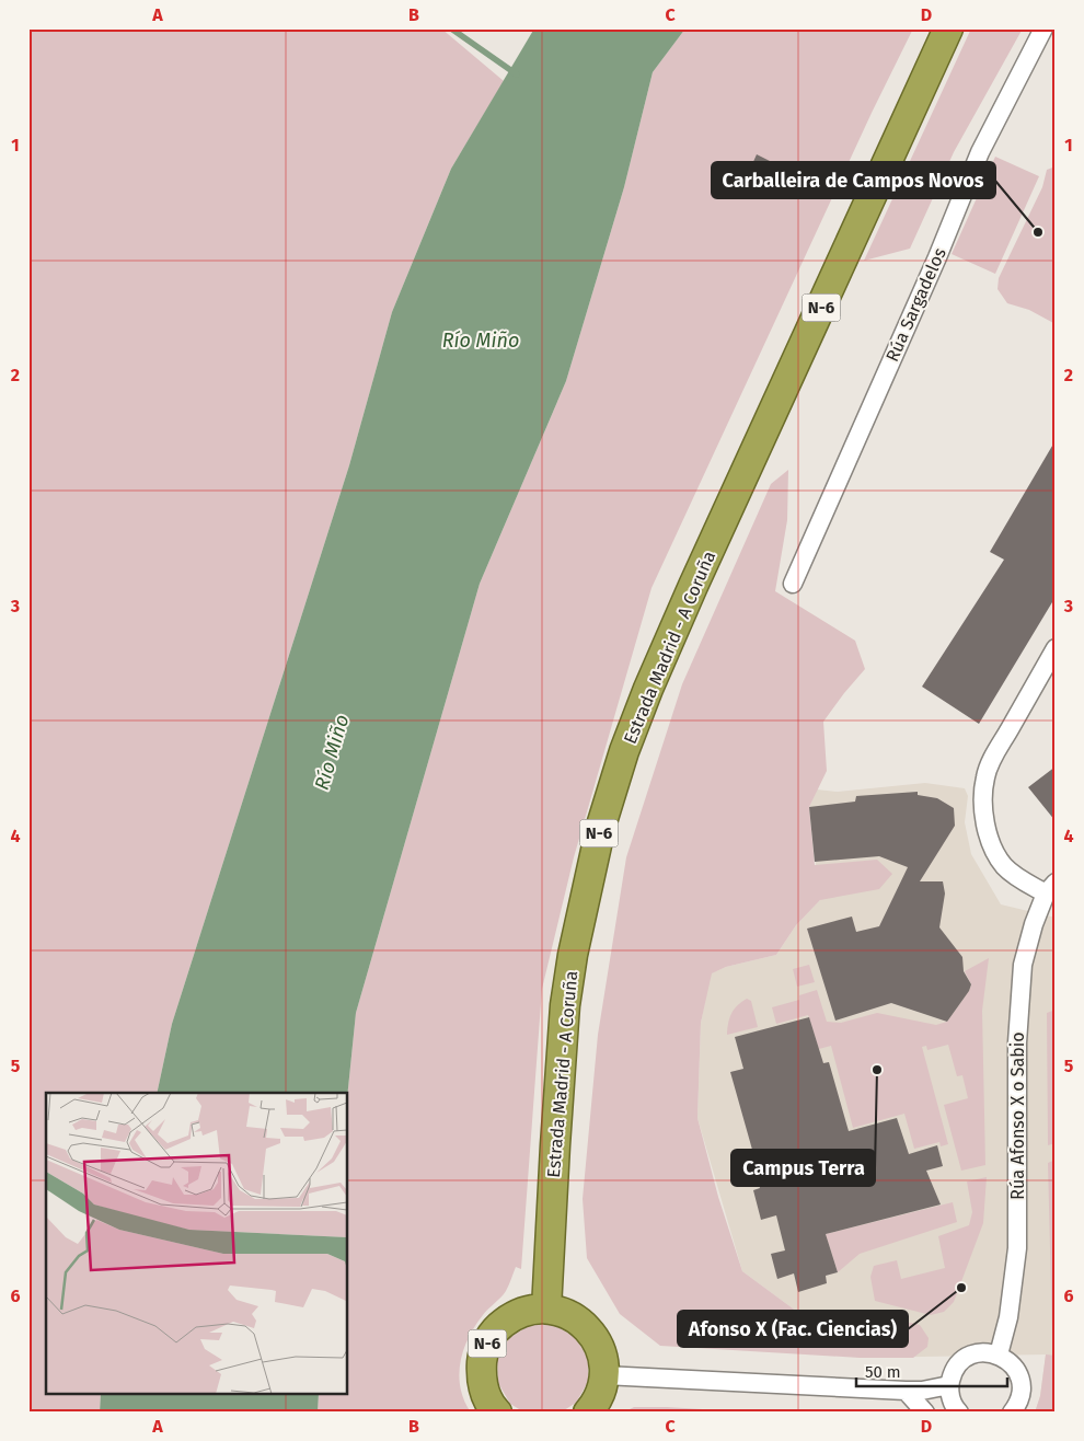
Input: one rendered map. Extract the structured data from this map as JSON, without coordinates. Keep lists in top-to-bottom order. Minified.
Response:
{"streets":{"highway":["N-6","Estrada Madrid - A Coruña"],"street":["Rúa Sargadelos","Rúa Afonso X o Sabio"]},"crossings":[["N-6","Estrada Madrid - A Coruña"]],"water":["Río Miño"],"places":["Carballeira de Campos Novos","Campus Terra","Afonso X (Fac. Ciencias)"],"scale_bar":"50 m","grid":{"columns":["A","B","C","D"],"rows":["1","2","3","4","5","6"]}}
